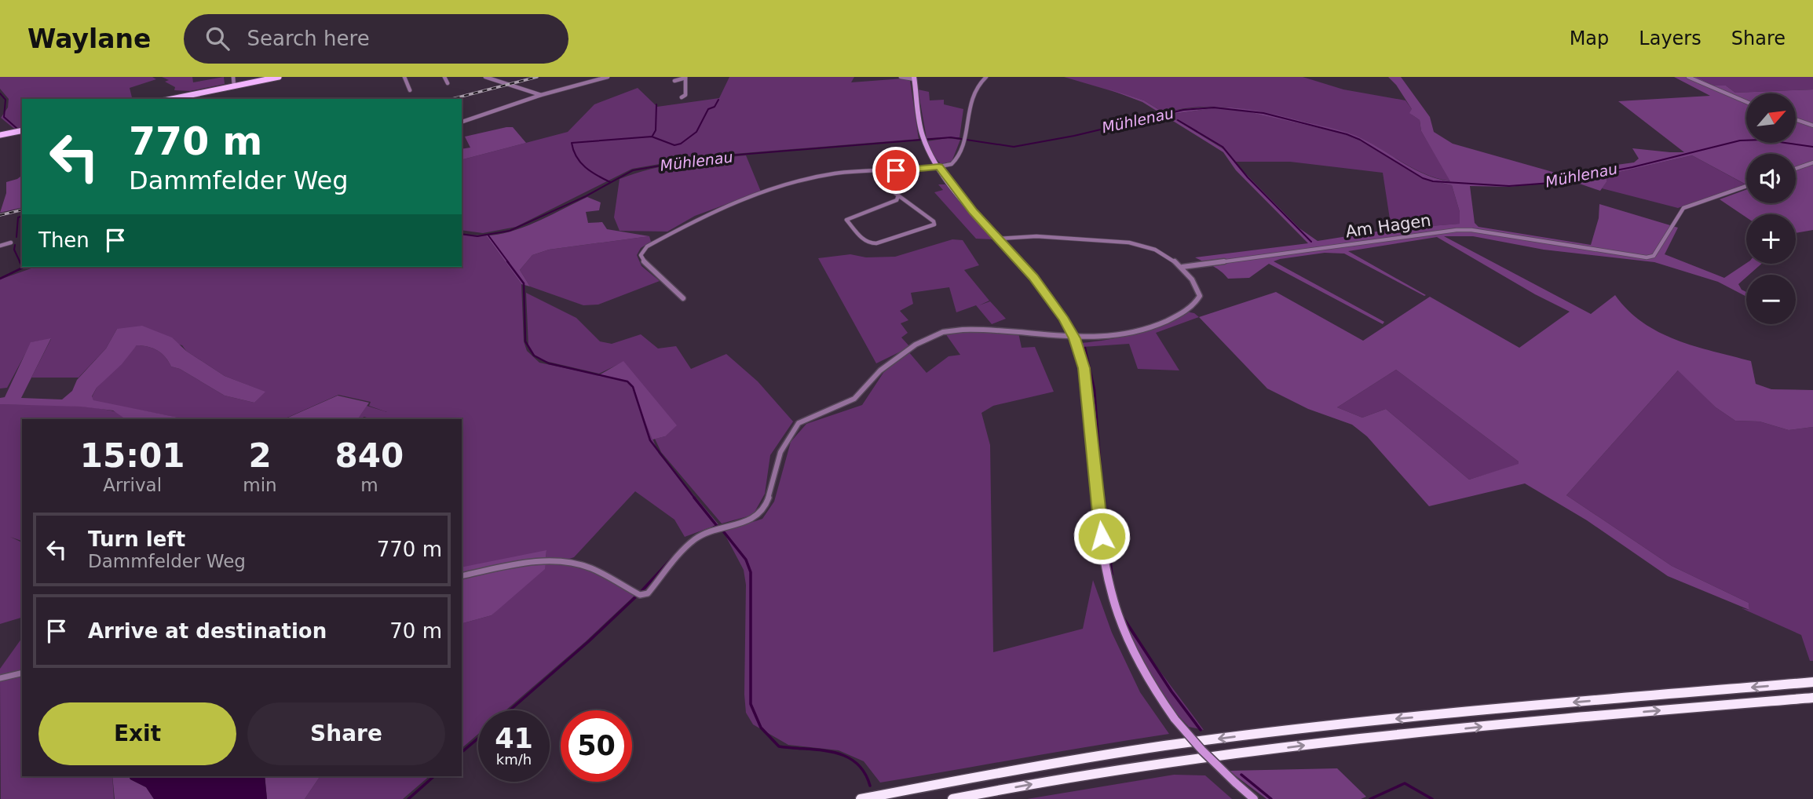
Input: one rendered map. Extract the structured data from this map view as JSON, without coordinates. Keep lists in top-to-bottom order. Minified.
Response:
{"streets":{"street":["Am Hagen"]},"water":["Mühlenau"],"north":"top right","page":{"header":"Waylane","search":"Search here","nav":["Map","Layers","Share"],"map_buttons":["+","−"],"turn":["770 m","Dammfelder Weg"],"then":"Then","eta":["15:01","Arrival","2","min","840","m"],"list":[{"name":"Turn left","note":"Dammfelder Weg","value":"770 m"},{"name":"Arrive at destination","value":"70 m"}],"buttons":["Exit","Share"],"speed":"41 km/h","limit":"50"}}
